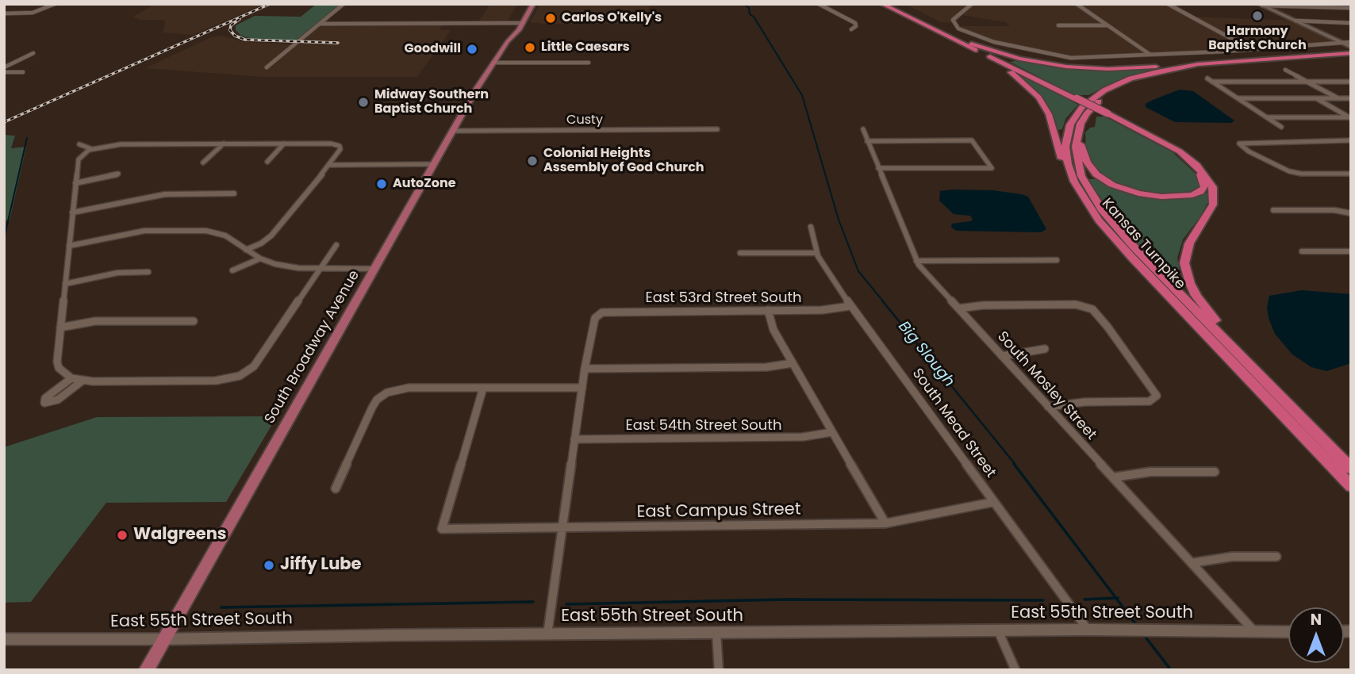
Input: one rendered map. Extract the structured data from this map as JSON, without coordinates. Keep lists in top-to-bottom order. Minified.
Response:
{"streets":{"highway":["Kansas Turnpike"],"main road":["South Broadway Avenue"],"street":["Custy","East 53rd Street South","South Mosley Street","South Mead Street","East 54th Street South","East Campus Street","East 55th Street South"]},"crossings":[["Custy","South Broadway Avenue"],["East 53rd Street South","South Mead Street"],["South Broadway Avenue","East 55th Street South"],["South Mosley Street","East 55th Street South"],["South Mead Street","East Campus Street"],["South Mead Street","East 55th Street South"]],"water":["Big Slough"],"places":["Harmony Baptist Church","Carlos O'Kelly's","Little Caesars","Goodwill","Midway Southern Baptist Church","Colonial Heights Assembly of God Church","AutoZone","Walgreens","Jiffy Lube"],"north":"top"}
